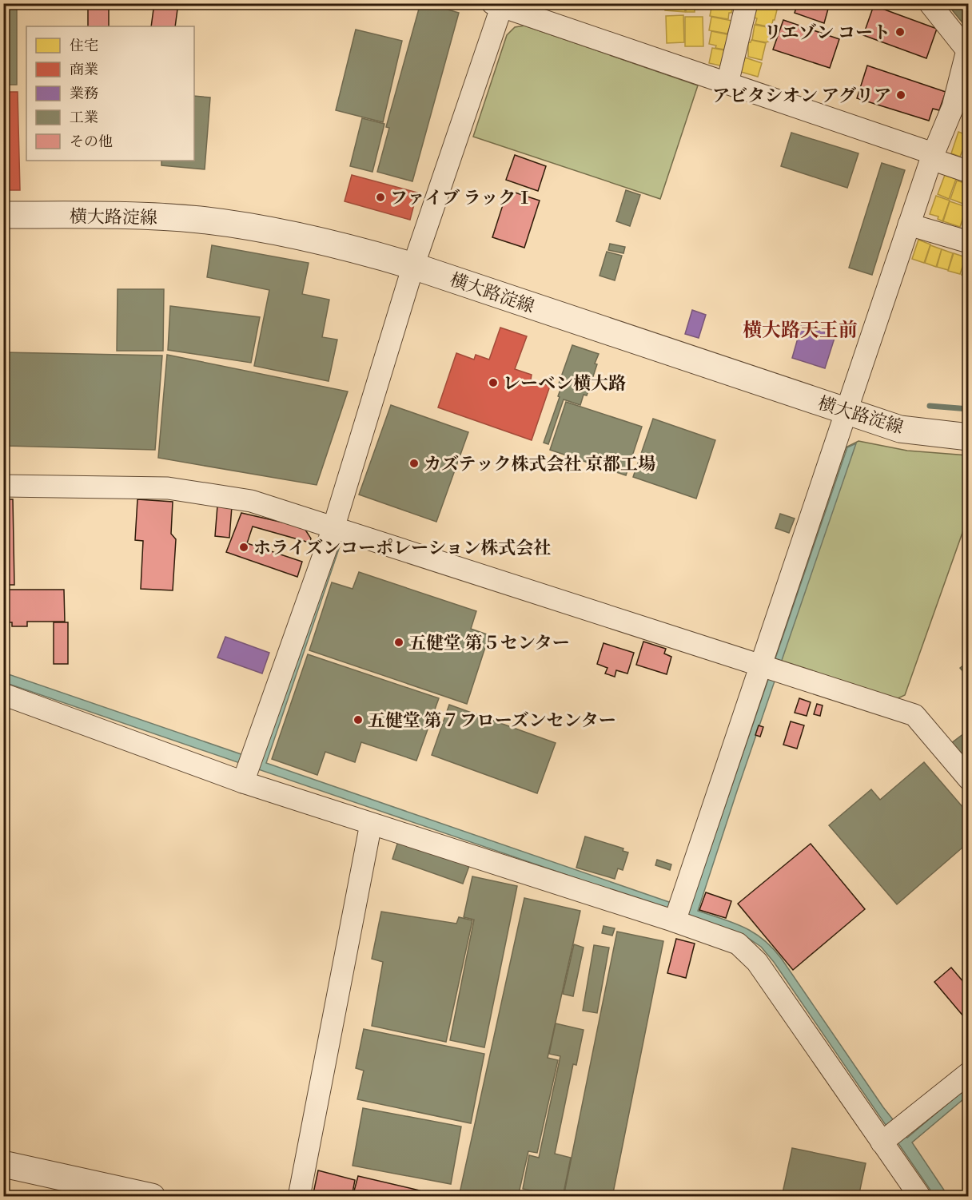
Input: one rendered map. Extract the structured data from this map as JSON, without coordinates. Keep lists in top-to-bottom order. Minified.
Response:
{"streets":{"street":["横大路淀線"]},"districts":["横大路天王前"],"places":["リエゾン コート","アビタシオン アグリア","ファイブ ラックⅠ","レーベン横大路","カズテック株式会社 京都工場","ホライズンコーポレーション株式会社","五健堂 第５センター","五健堂 第７フローズンセンター"],"legend":["住宅","商業","業務","工業","その他"]}
